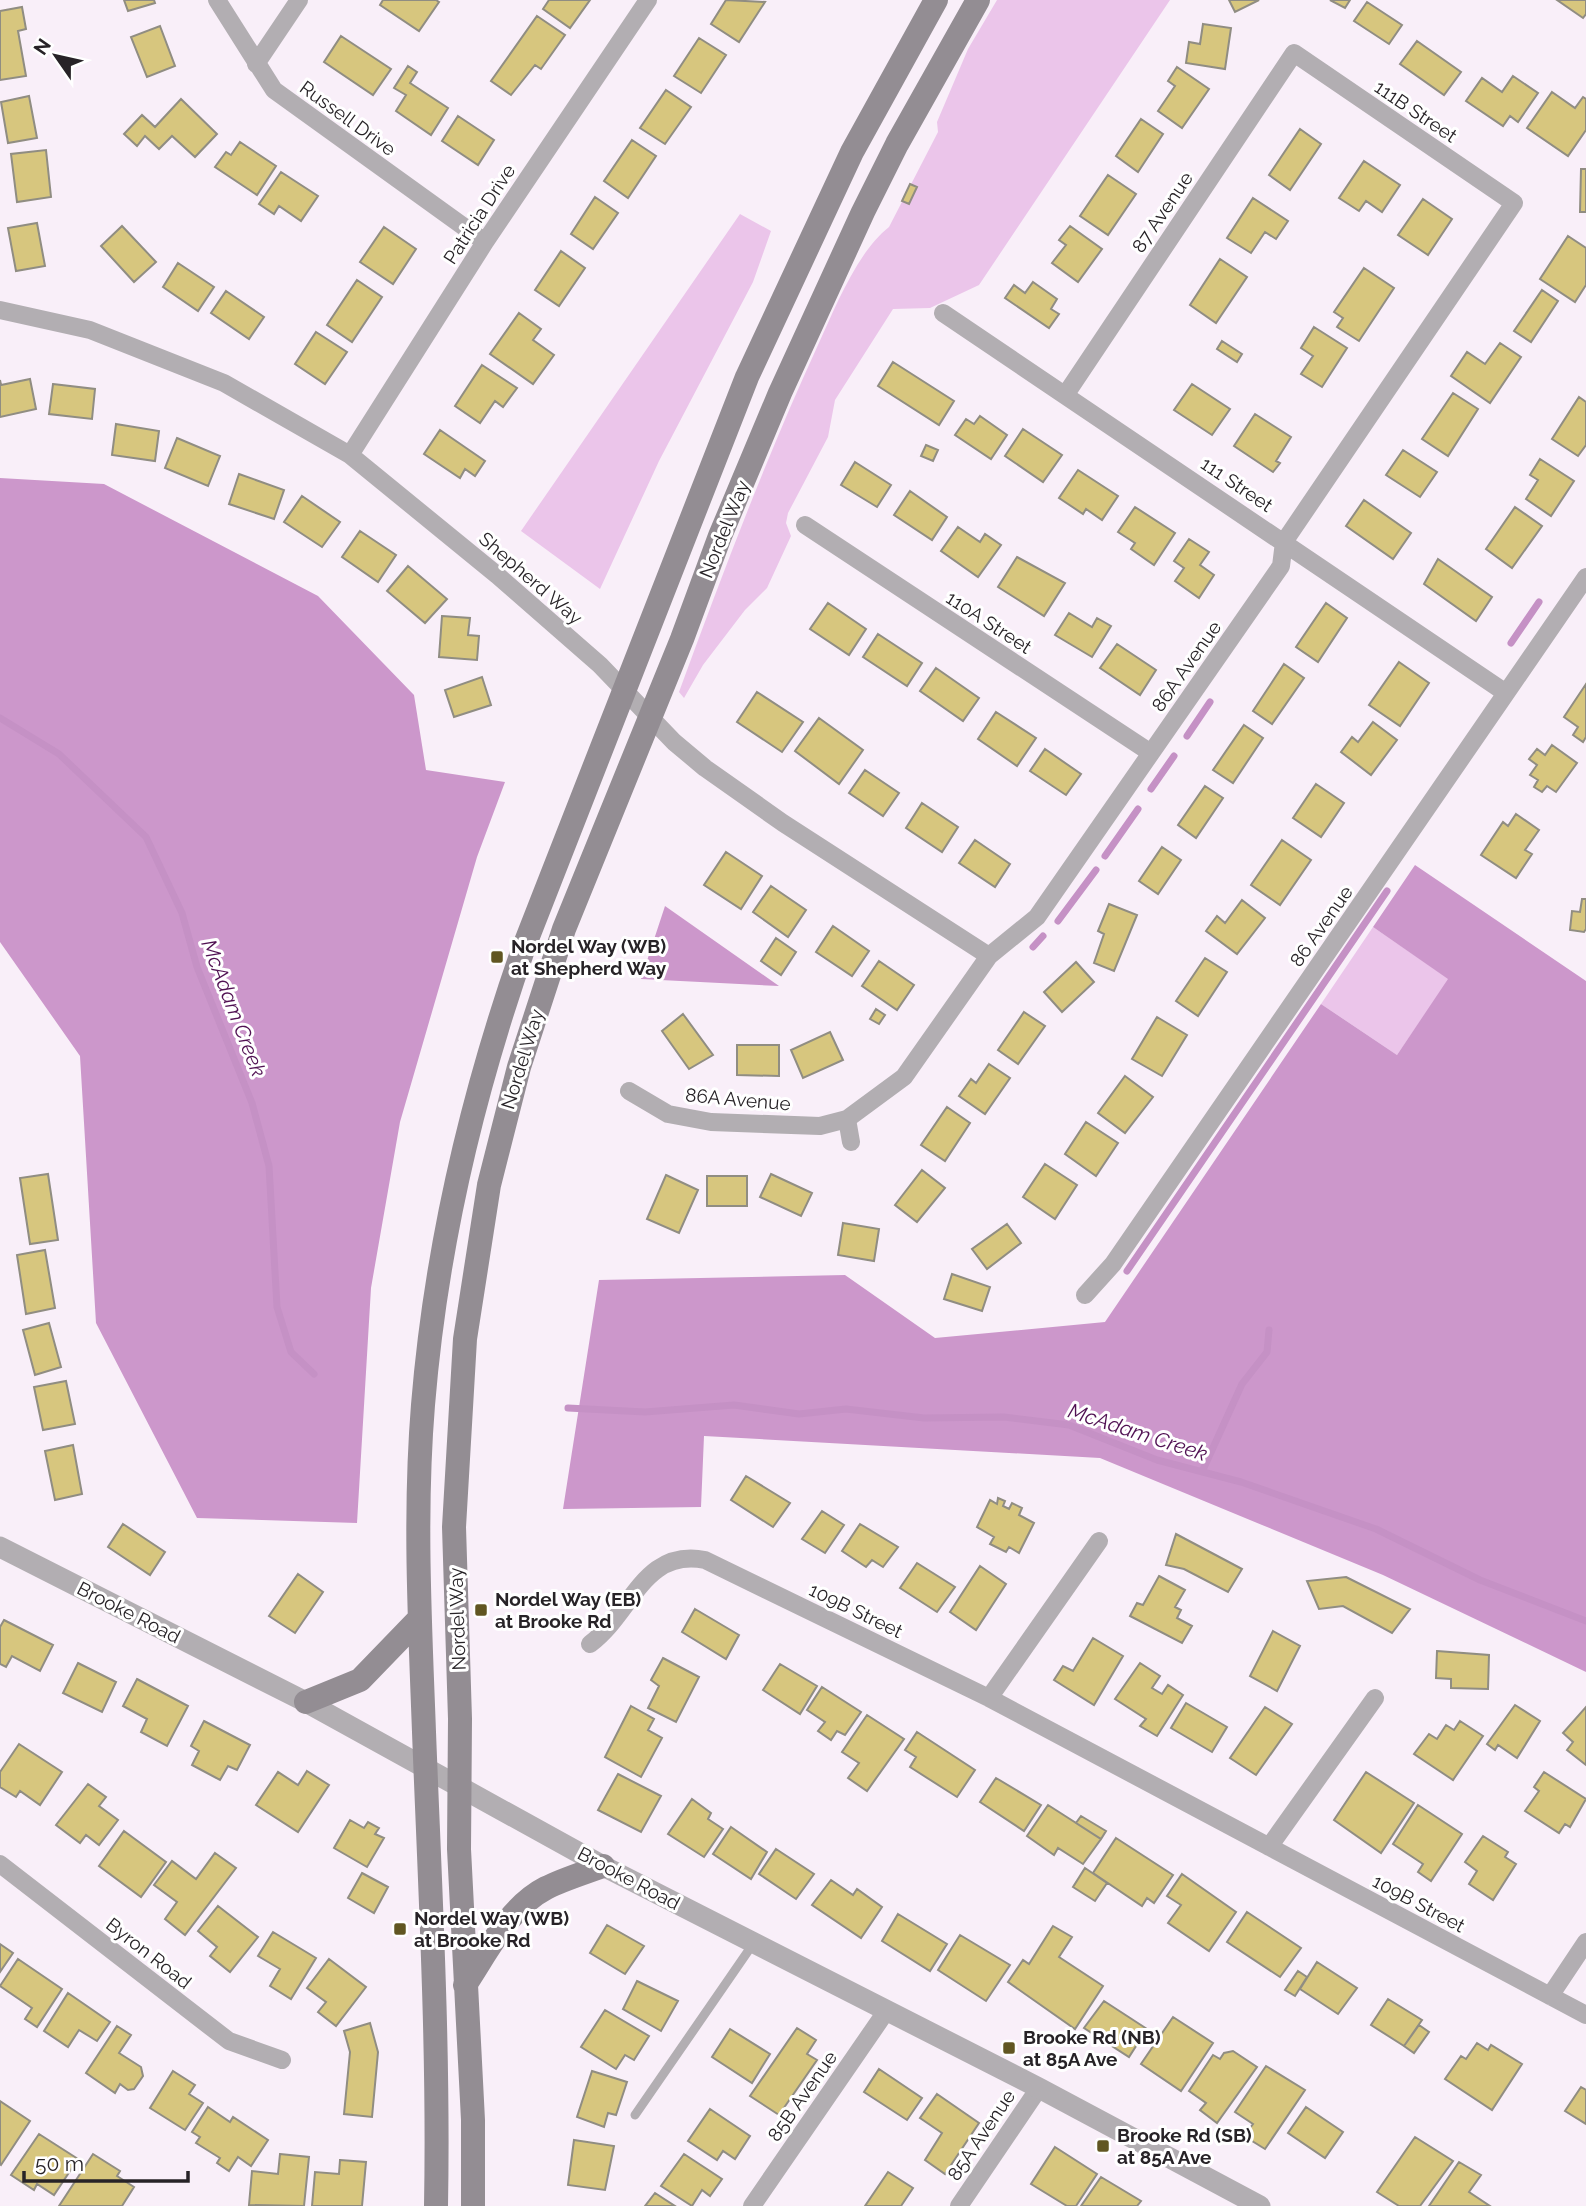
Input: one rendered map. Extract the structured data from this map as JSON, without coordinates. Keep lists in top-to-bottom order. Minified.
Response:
{"streets":{"main road":["Nordel Way"],"street":["111B Street","Russell Drive","87 Avenue","Patricia Drive","111 Street","Shepherd Way","110A Street","86A Avenue","86 Avenue","109B Street","Brooke Road","Byron Road","85B Avenue","85A Avenue"]},"crossings":[["111B Street","87 Avenue"],["111B Street","86A Avenue"],["Russell Drive","Patricia Drive"],["87 Avenue","111 Street"],["Patricia Drive","Shepherd Way"],["111 Street","86A Avenue"],["111 Street","86 Avenue"],["Nordel Way","Shepherd Way"],["Nordel Way","Brooke Road"],["Shepherd Way","86A Avenue"],["110A Street","86A Avenue"],["Brooke Road","85B Avenue"],["Brooke Road","85A Avenue"]],"water":["McAdam Creek"],"places":{"transit":["Nordel Way (WB) at Shepherd Way","Nordel Way (EB) at Brooke Rd","Nordel Way (WB) at Brooke Rd","Brooke Rd (NB) at 85A Ave","Brooke Rd (SB) at 85A Ave"]},"scale_bar":"50 m","north":"top left"}
